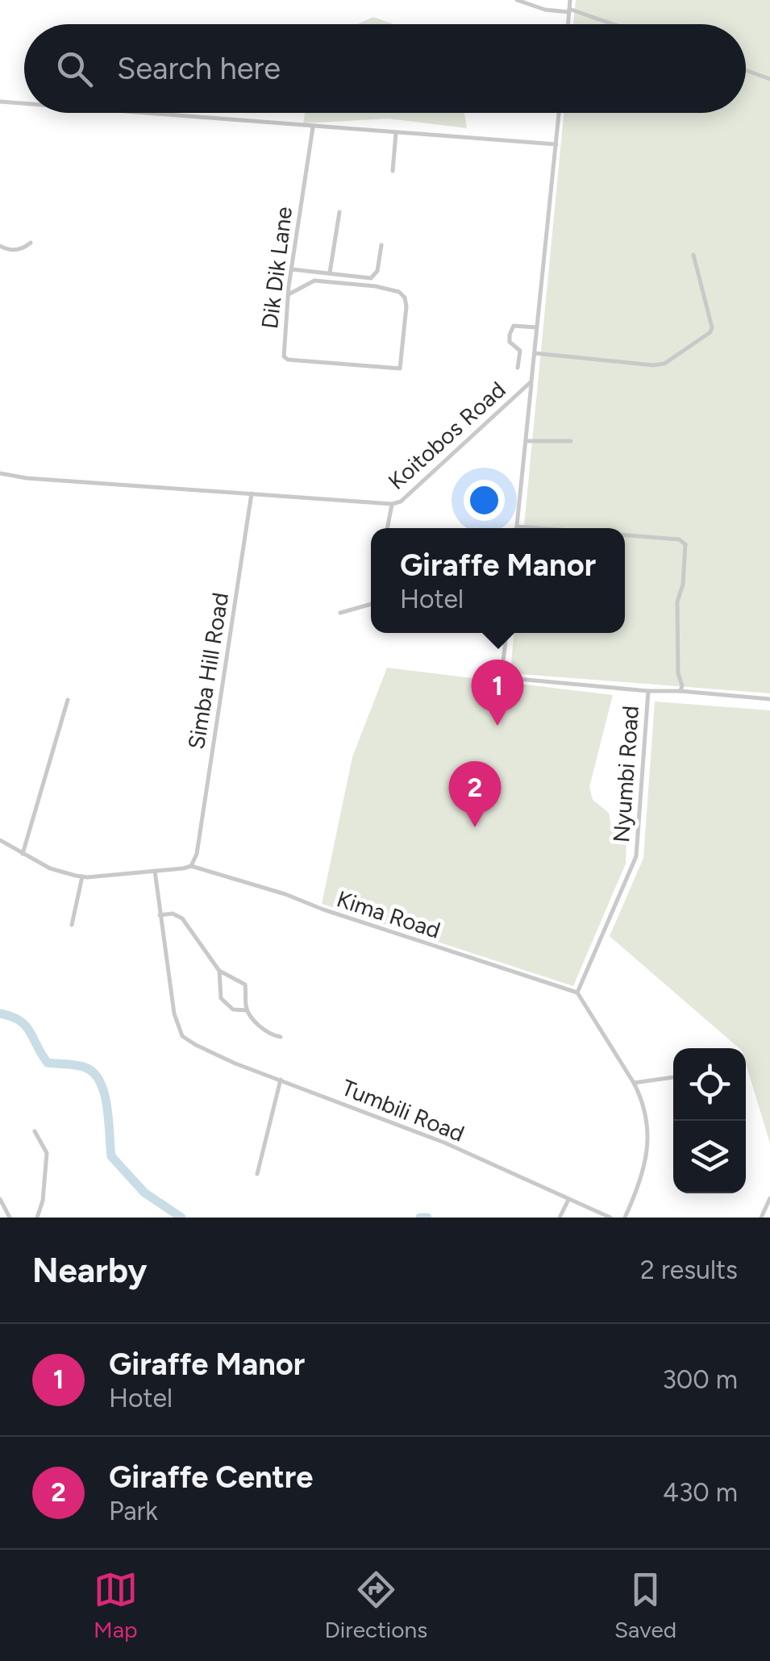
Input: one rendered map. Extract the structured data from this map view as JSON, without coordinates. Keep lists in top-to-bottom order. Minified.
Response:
{"streets":{"street":["Dik Dik Lane","Koitobos Road","Simba Hill Road","Nyumbi Road","Kima Road","Tumbili Road"]},"crossings":[["Koitobos Road","Simba Hill Road"],["Simba Hill Road","Kima Road"],["Nyumbi Road","Kima Road"]],"page":{"search":"Search here","popup":["Giraffe Manor","Hotel"],"pins":["1","2"],"heading":["Nearby","2 results"],"list":[{"mark":"1","name":"Giraffe Manor","note":"Hotel","value":"300 m"},{"mark":"2","name":"Giraffe Centre","note":"Park","value":"430 m"}],"nav":["Map","Directions","Saved"]}}
